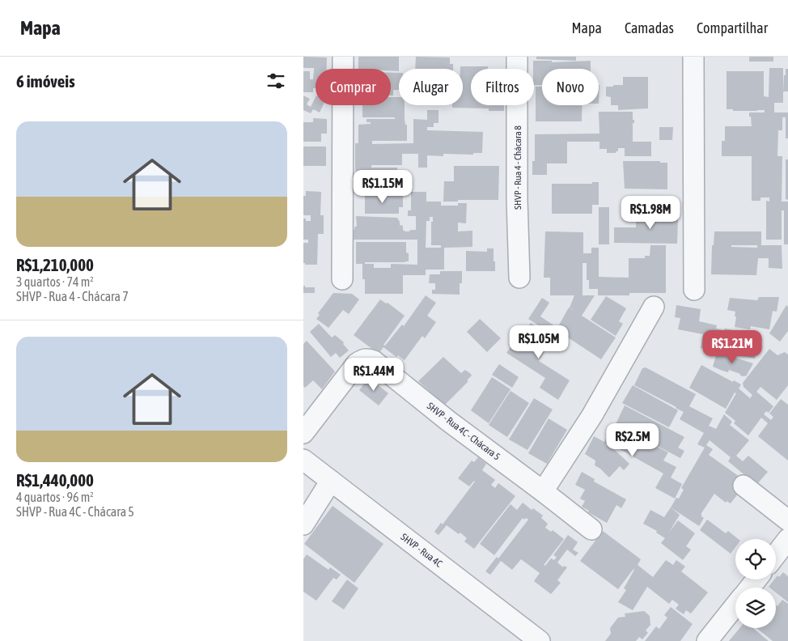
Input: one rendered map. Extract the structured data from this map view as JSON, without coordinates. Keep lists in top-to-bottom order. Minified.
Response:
{"streets":{"street":["SHVP - Rua 4 - Chácara 8","SHVP - Rua 4C - Chácara 5","SHVP - Rua 4C"]},"page":{"header":"Mapa","nav":["Mapa","Camadas","Compartilhar"],"heading":"6 imóveis","chip":["Comprar","Alugar","Filtros","Novo"],"list":[{"name":"R$1,210,000","note":"3 quartos · 74 m² · SHVP - Rua 4 - Chácara 7"},{"name":"R$1,440,000","note":"4 quartos · 96 m² · SHVP - Rua 4C - Chácara 5"}],"price":["R$1.15M","R$1.98M","R$1.05M","R$1.21M","R$1.44M","R$2.5M"]}}
